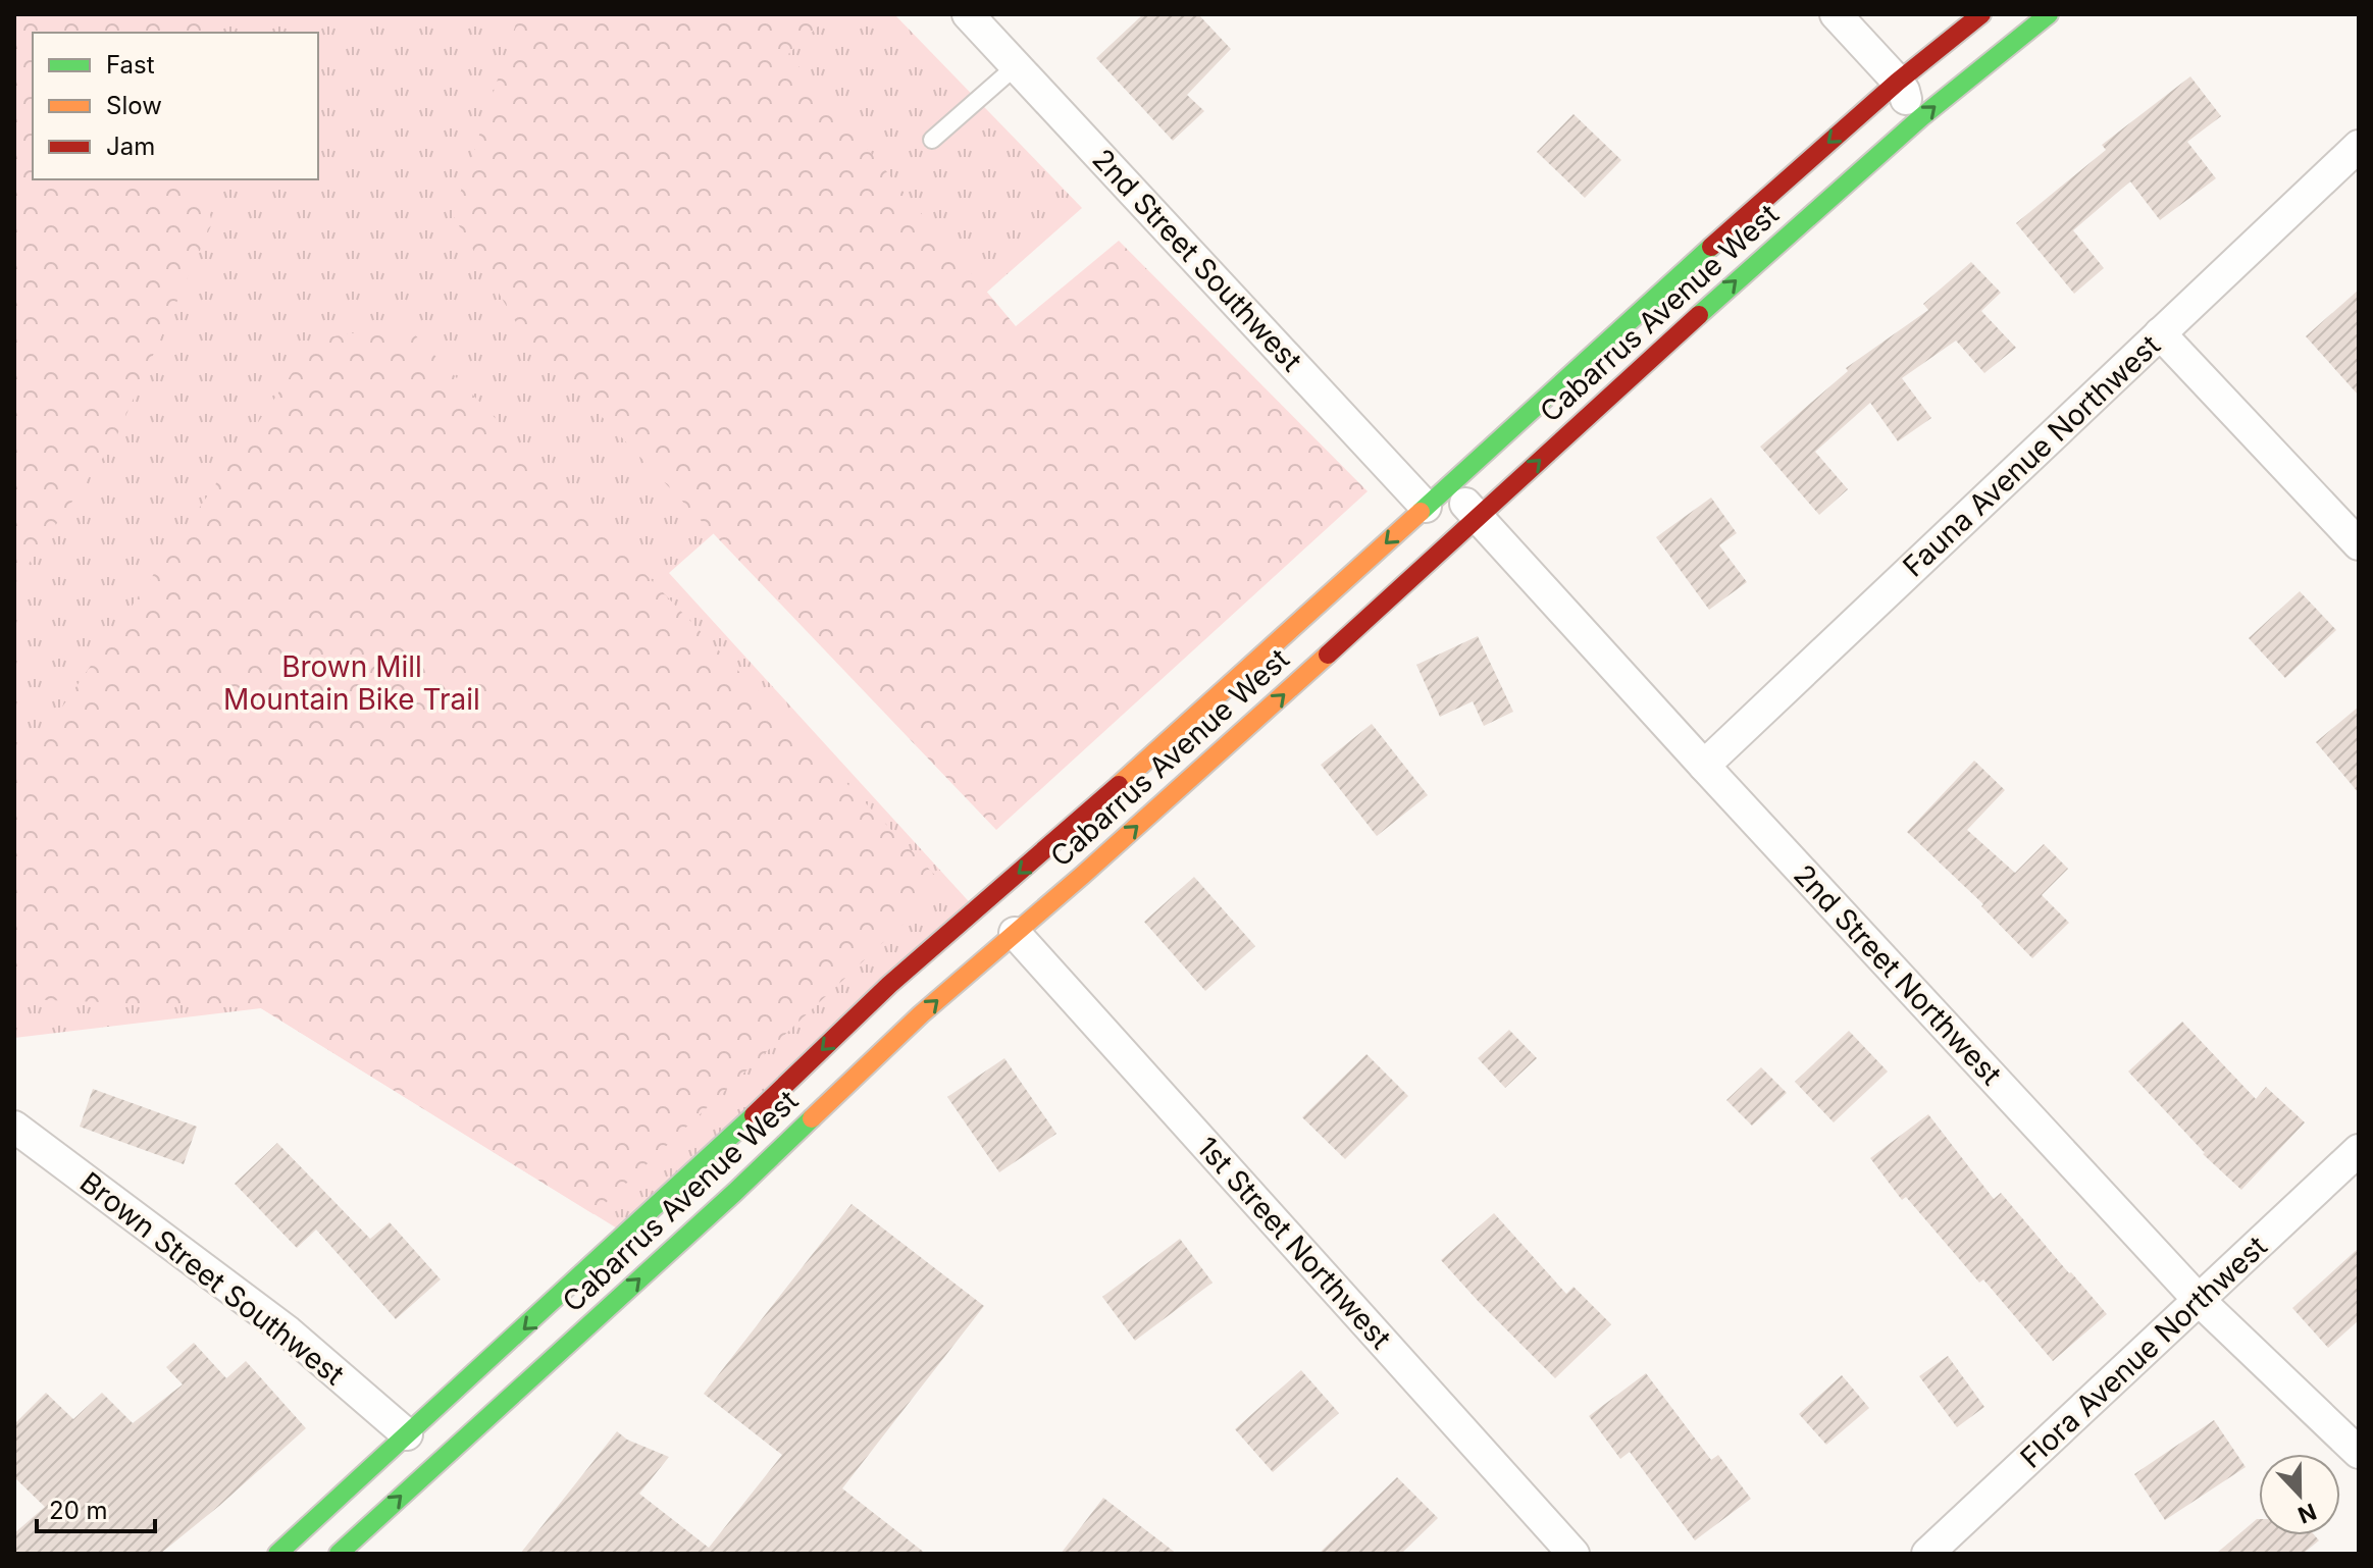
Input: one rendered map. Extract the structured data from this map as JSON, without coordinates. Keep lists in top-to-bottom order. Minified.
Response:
{"streets":{"main road":["Cabarrus Avenue West"],"street":["2nd Street Southwest","Fauna Avenue Northwest","2nd Street Northwest","1st Street Northwest","Brown Street Southwest","Flora Avenue Northwest"]},"crossings":[["2nd Street Southwest","Cabarrus Avenue West"],["Cabarrus Avenue West","2nd Street Northwest"],["Cabarrus Avenue West","1st Street Northwest"],["Cabarrus Avenue West","Brown Street Southwest"],["Fauna Avenue Northwest","2nd Street Northwest"],["2nd Street Northwest","Flora Avenue Northwest"]],"parks":["Brown Mill Mountain Bike Trail"],"legend":["Fast","Slow","Jam"],"scale_bar":"20 m","north":"bottom"}
